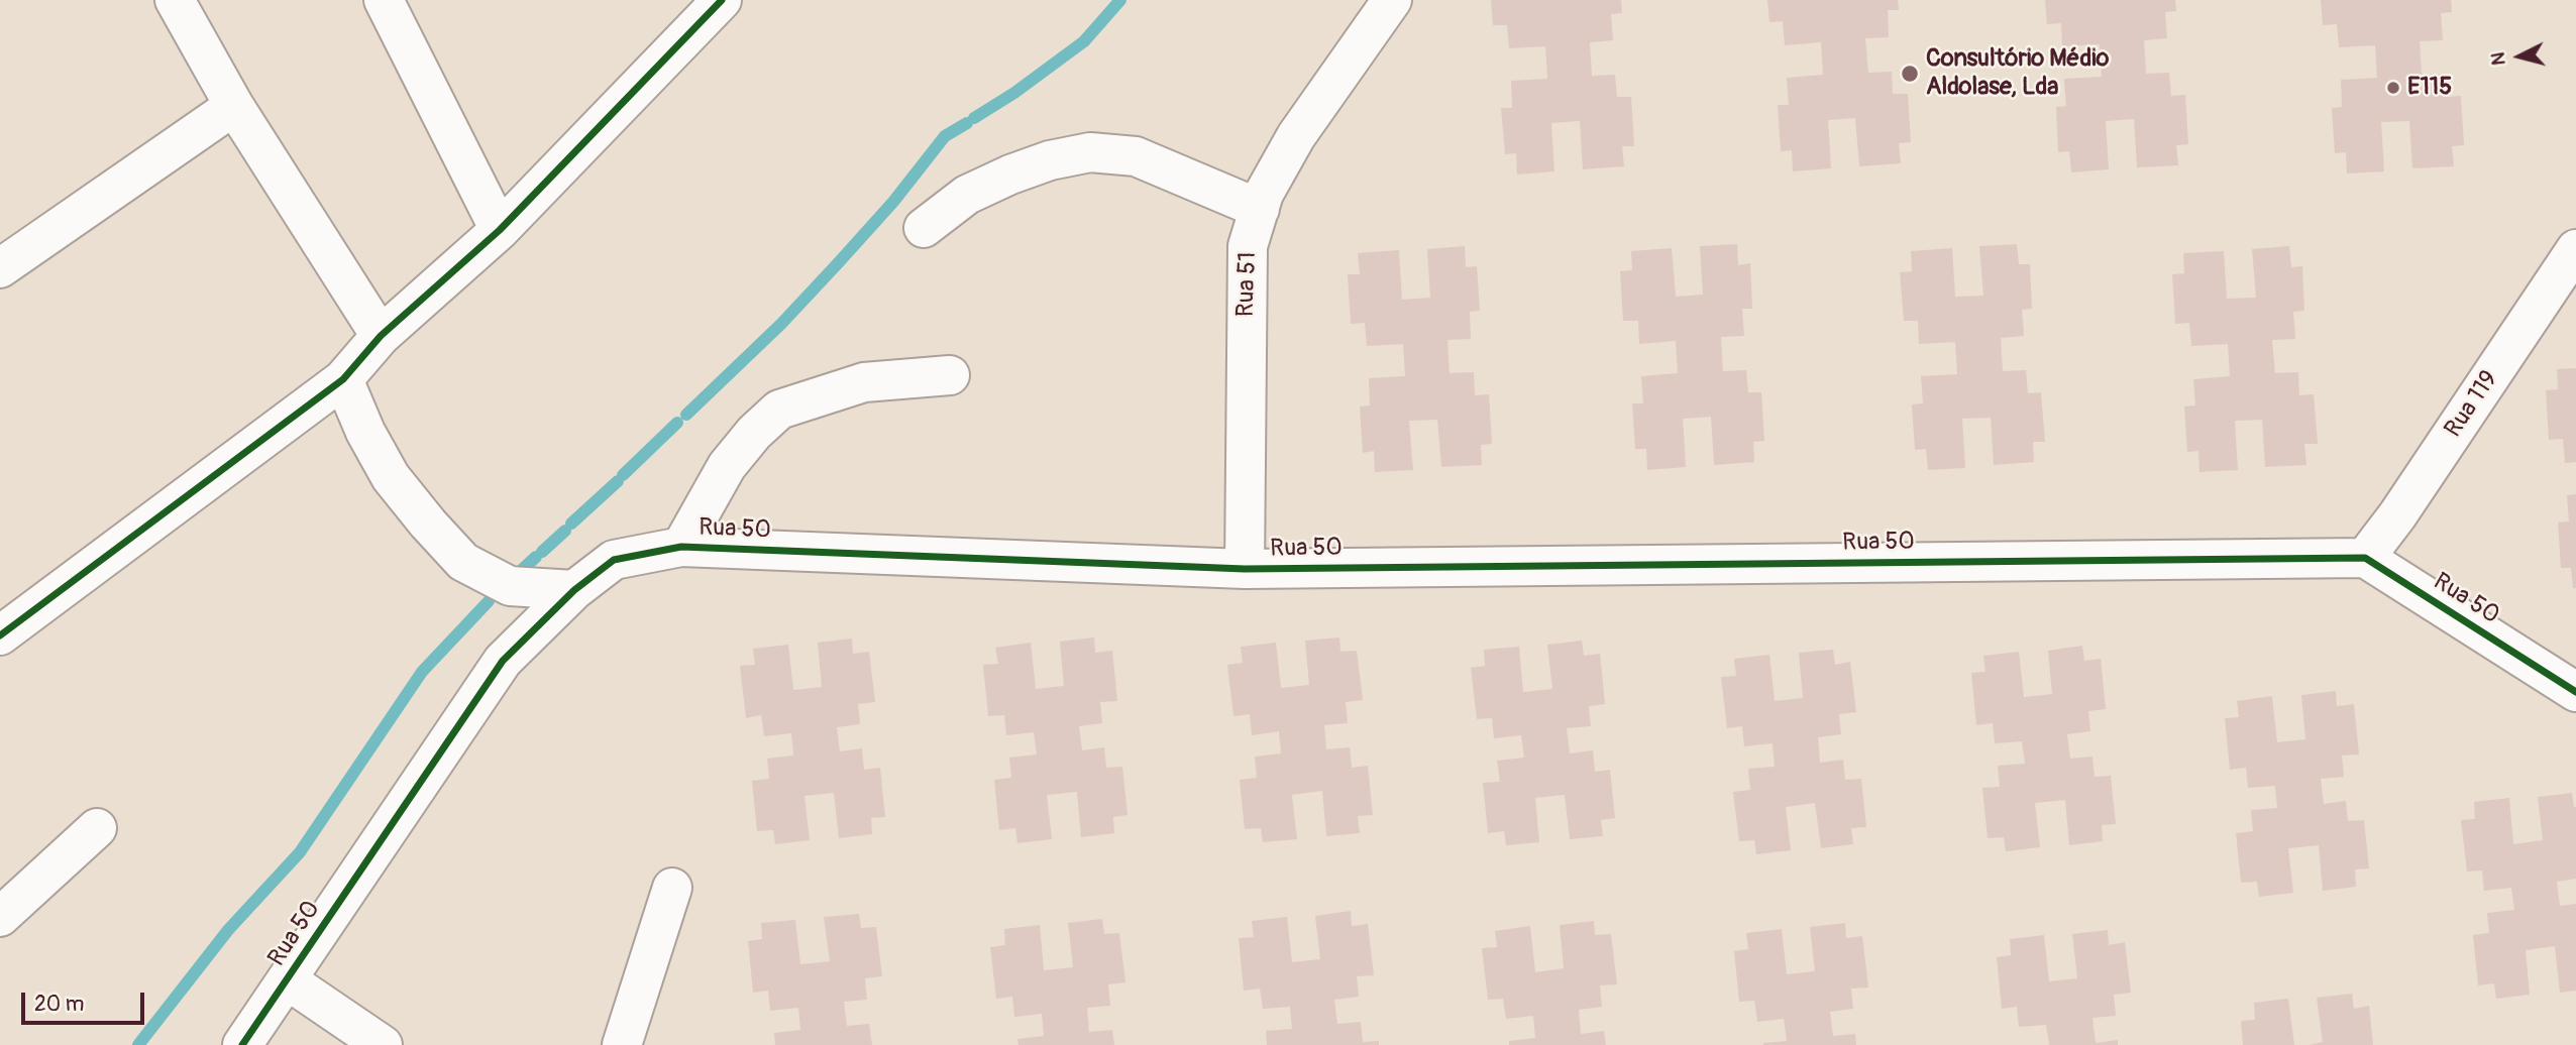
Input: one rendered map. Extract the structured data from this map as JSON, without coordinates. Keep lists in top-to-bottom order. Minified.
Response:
{"streets":{"street":["Rua 51","Rua 119","Rua 50"]},"crossings":[["Rua 51","Rua 50"],["Rua 119","Rua 50"]],"places":["Consultório Médio Aldolase, Lda","E115"],"scale_bar":"20 m","north":"left"}
